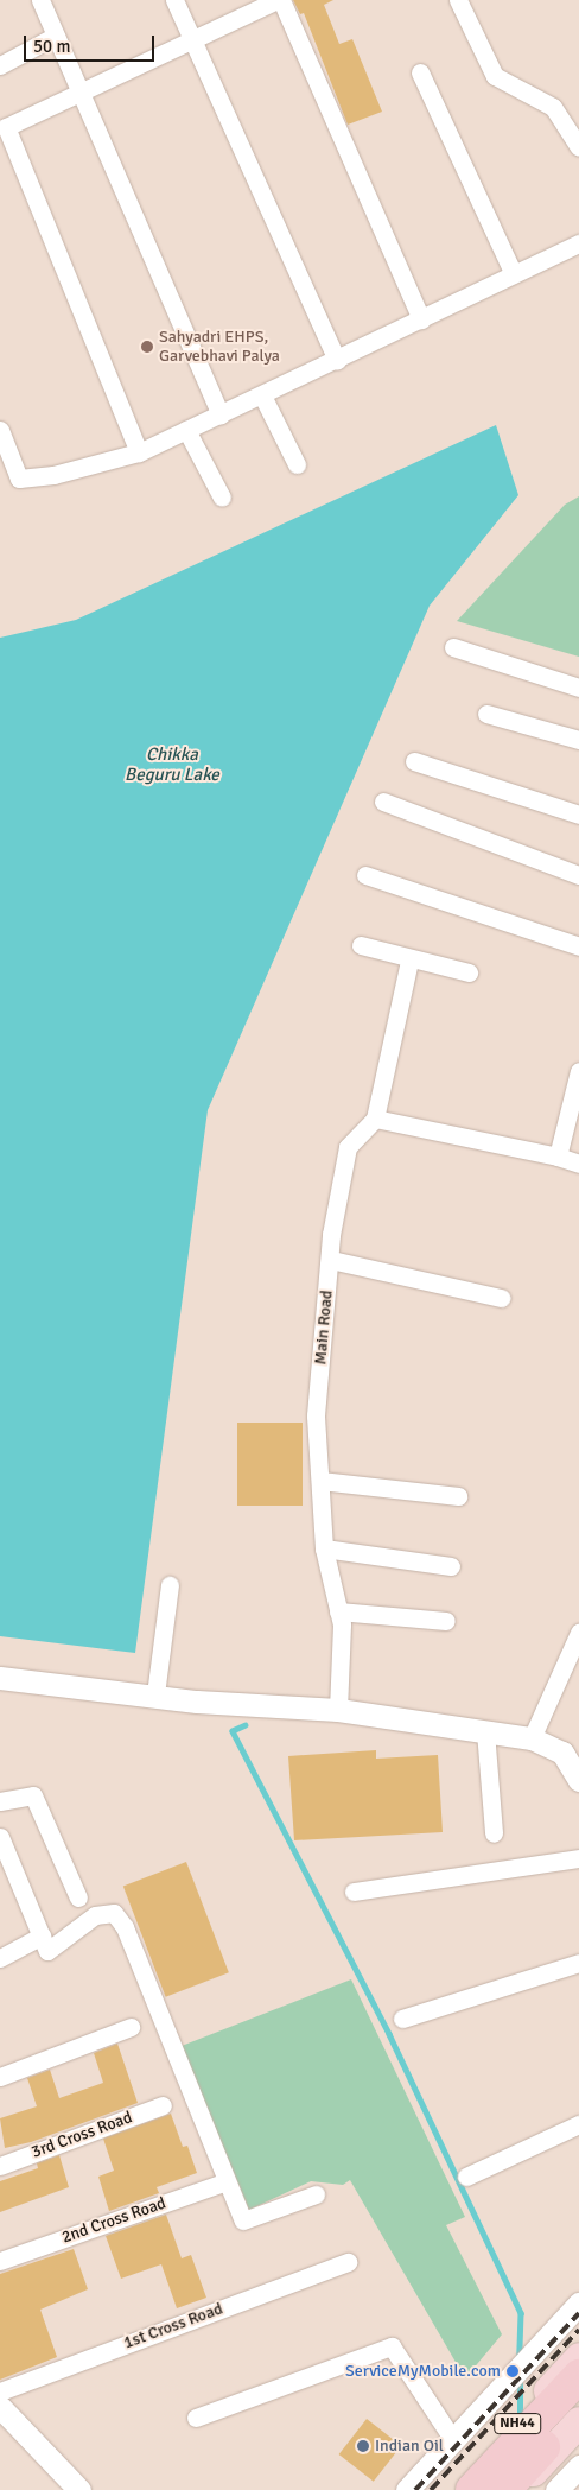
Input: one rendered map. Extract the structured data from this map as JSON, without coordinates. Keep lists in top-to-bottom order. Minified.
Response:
{"streets":{"highway":["NH44"],"street":["Main Road","3rd Cross Road","2nd Cross Road","1st Cross Road"]},"water":["Chikka Beguru Lake"],"places":["Sahyadri EHPS, Garvebhavi Palya","ServiceMyMobile.com","Indian Oil"],"scale_bar":"50 m"}
